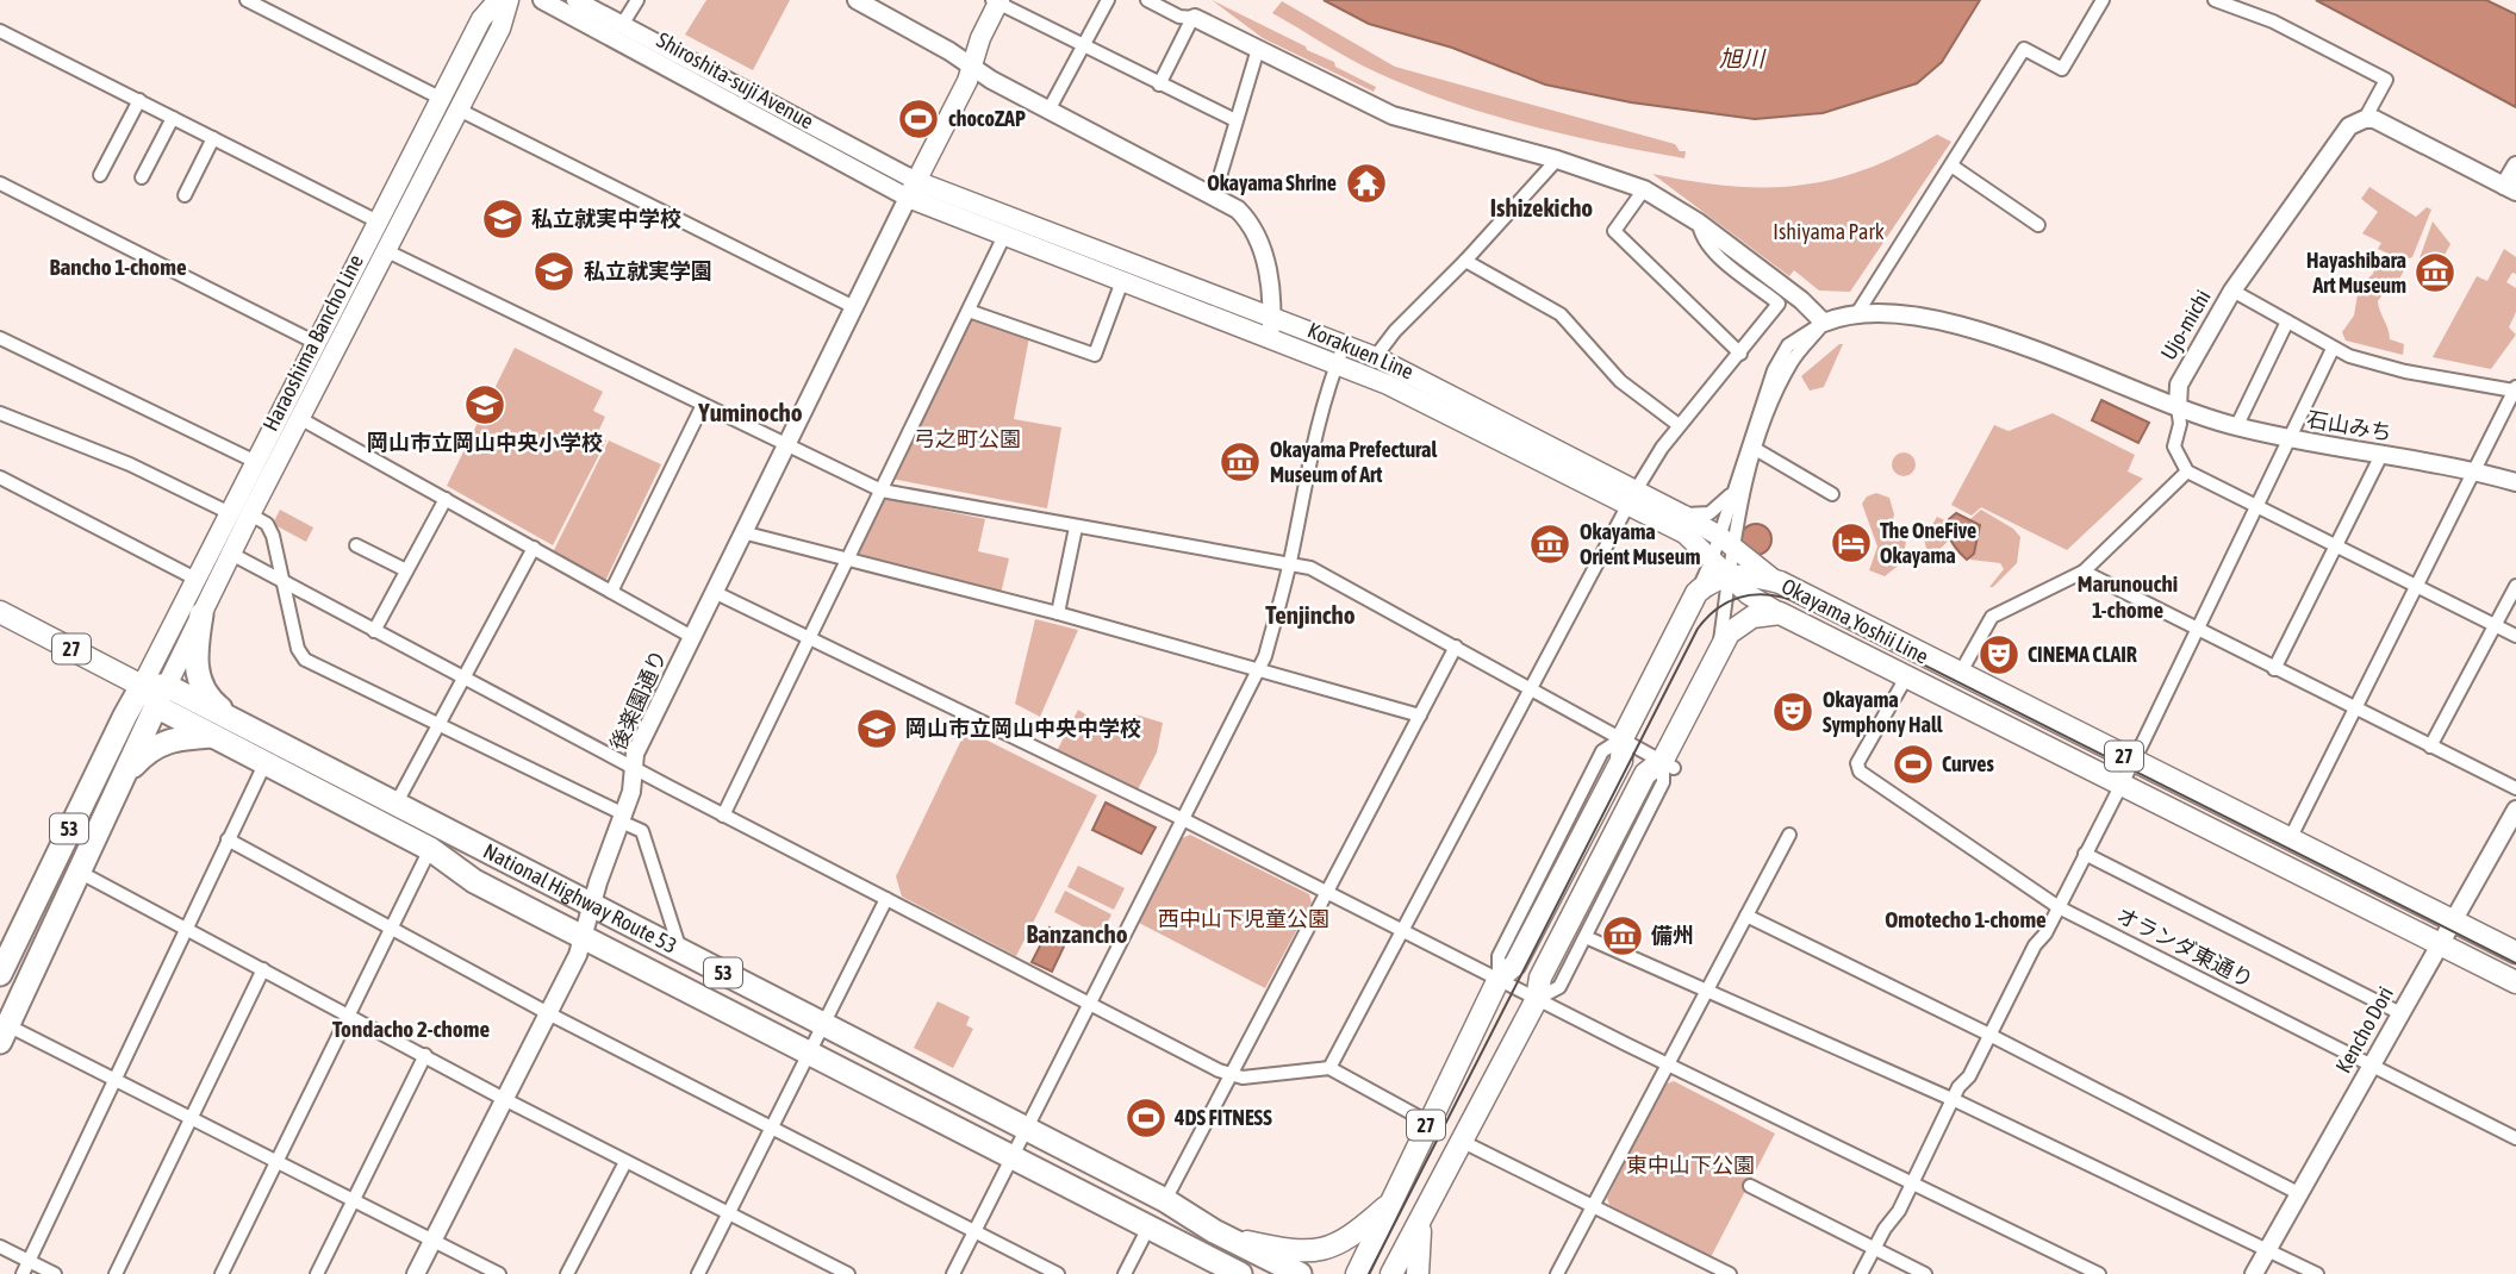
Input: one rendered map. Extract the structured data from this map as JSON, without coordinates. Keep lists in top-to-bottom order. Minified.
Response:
{"streets":{"highway":["53","National Highway Route 53"],"main road":["Haraoshima Bancho Line","Korakuen Line","Okayama Yoshii Line","27"],"street":["Shiroshita-suji Avenue","Ujo-michi","石山みち","後楽園通り","オランダ東通り","Kencho Dori"]},"crossings":[["Shiroshita-suji Avenue","Korakuen Line"],["Shiroshita-suji Avenue","後楽園通り"],["Ujo-michi","石山みち"],["Haraoshima Bancho Line","27"],["Haraoshima Bancho Line","53"],["Haraoshima Bancho Line","National Highway Route 53"],["Korakuen Line","Okayama Yoshii Line"],["Korakuen Line","後楽園通り"],["Okayama Yoshii Line","オランダ東通り"],["Okayama Yoshii Line","Kencho Dori"],["27","53"],["27","National Highway Route 53"],["後楽園通り","National Highway Route 53"],["53","National Highway Route 53"],["オランダ東通り","Kencho Dori"]],"districts":["Ishizekicho","Bancho 1-chome","Yuminocho","Marunouchi 1-chome","Tenjincho","Omotecho 1-chome","Banzancho","Tondacho 2-chome"],"water":["旭川"],"parks":["Ishiyama Park","弓之町公園","西中山下児童公園","東中山下公園"],"places":{"sports":["chocoZAP","Curves","4DS FITNESS"],"temple":["Okayama Shrine"],"school or university":["私立就実中学校","私立就実学園","岡山市立岡山中央小学校","岡山市立岡山中央中学校"],"museum":["Hayashibara Art Museum","Okayama Prefectural Museum of Art","Okayama Orient Museum","備州"],"hotel":["The OneFive Okayama"],"theatre":["CINEMA CLAIR","Okayama Symphony Hall"]}}
